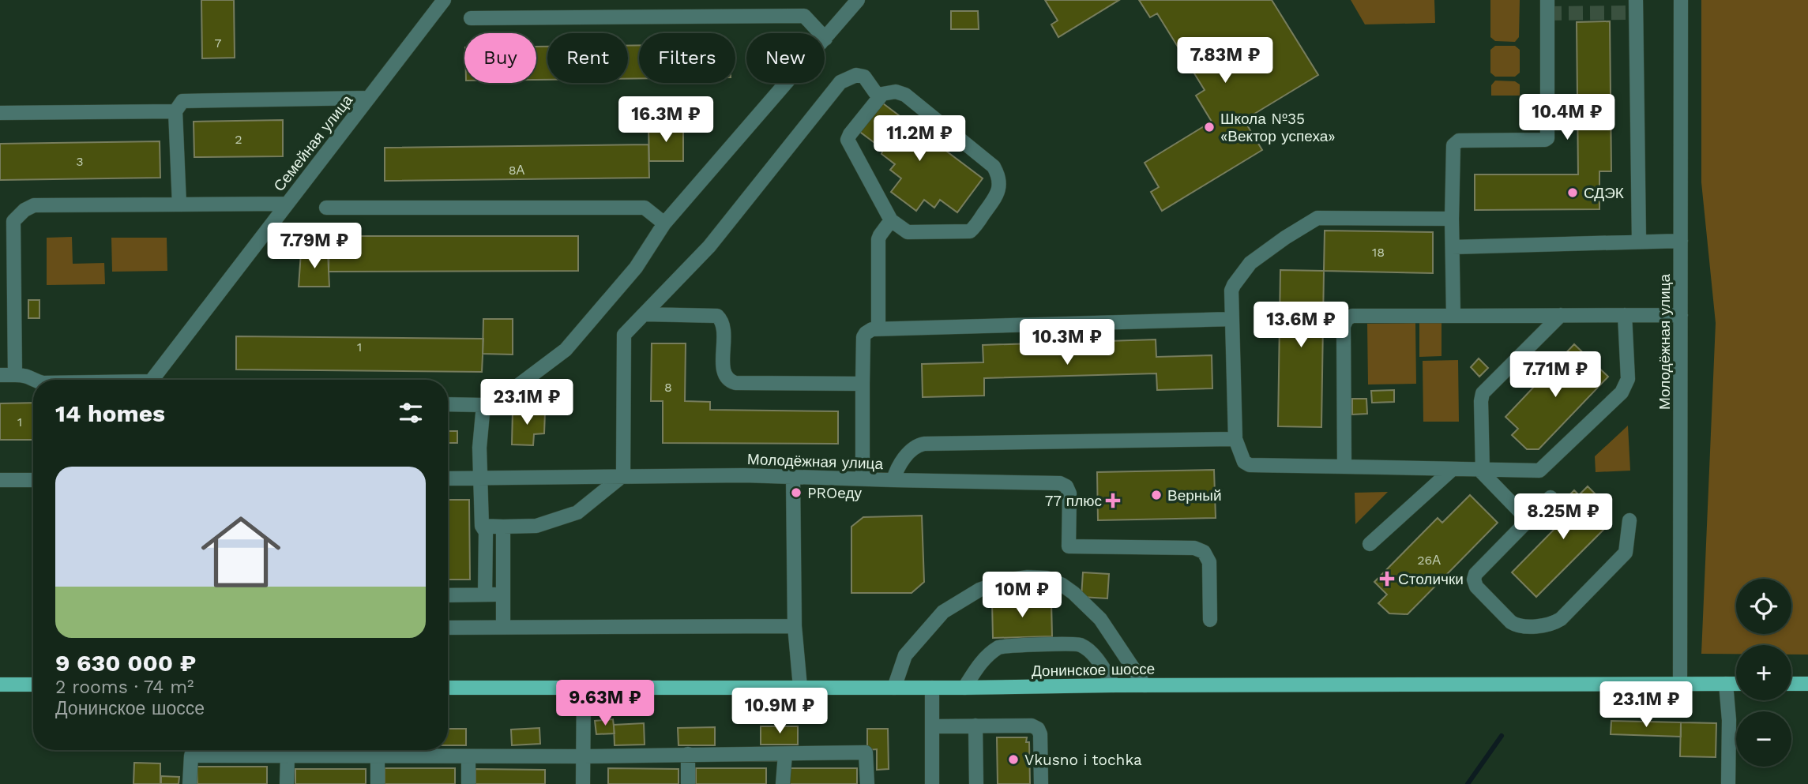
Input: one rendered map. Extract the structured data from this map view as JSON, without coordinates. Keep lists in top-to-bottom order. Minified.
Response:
{"streets":{"main road":["Донинское шоссе"],"street":["Семейная улица","Молодёжная улица"]},"crossings":[["Молодёжная улица","Донинское шоссе"]],"places":{"other":["Школа №35 «Вектор успеха»","СДЭК","PROеду","Верный","Vkusno i tochka"],"health":["77 плюс","Столички"]},"house_numbers":["7","2","3","8А","18","1","8","1","26А"],"page":{"chip":["Buy","Rent","Filters","New"],"price":["7.83M ₽","10.4M ₽","16.3M ₽","11.2M ₽","7.79M ₽","13.6M ₽","10.3M ₽","7.71M ₽","23.1M ₽","8.25M ₽","10M ₽","9.63M ₽","23.1M ₽","10.9M ₽"],"heading":"14 homes","list":[{"name":"9 630 000 ₽","note":"2 rooms · 74 m² · Донинское шоссе"}],"map_buttons":["+","−"]}}
